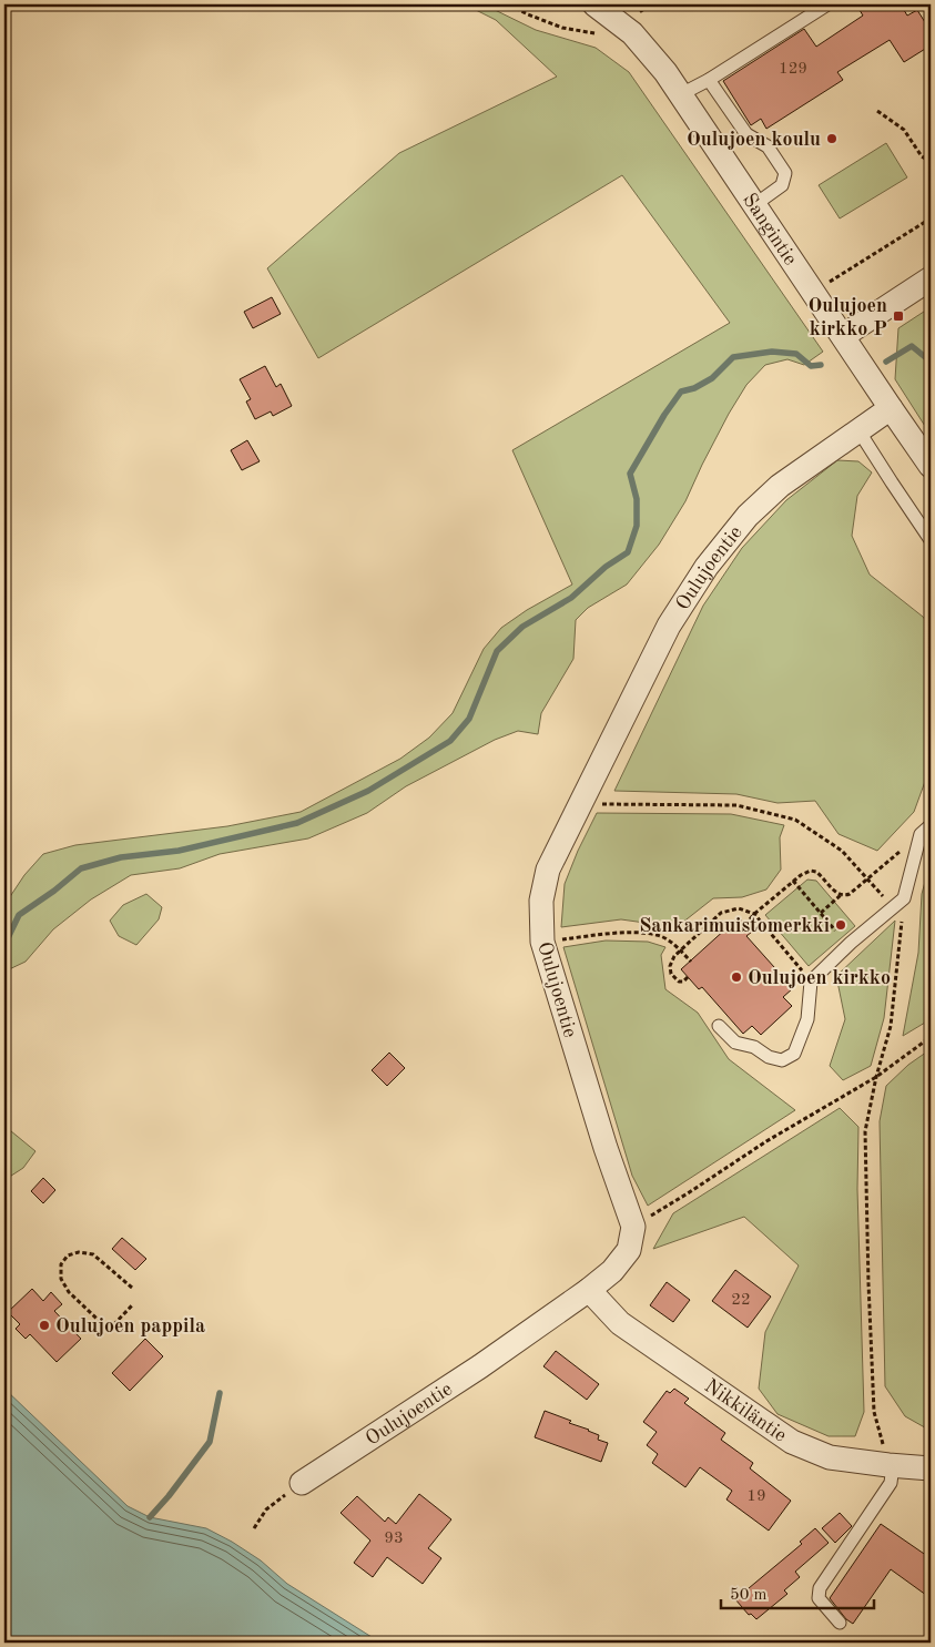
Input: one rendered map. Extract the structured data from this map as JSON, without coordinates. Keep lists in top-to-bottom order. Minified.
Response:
{"streets":{"street":["Sangintie","Oulujoentie","Nikkiläntie"]},"crossings":[["Sangintie","Oulujoentie"],["Oulujoentie","Nikkiläntie"]],"places":{"other":["Oulujoen koulu","Sankarimuistomerkki","Oulujoen kirkko","Oulujoen pappila"],"transit":["Oulujoen kirkko P"]},"house_numbers":["129","22","19","93"],"scale_bar":"50 m"}
